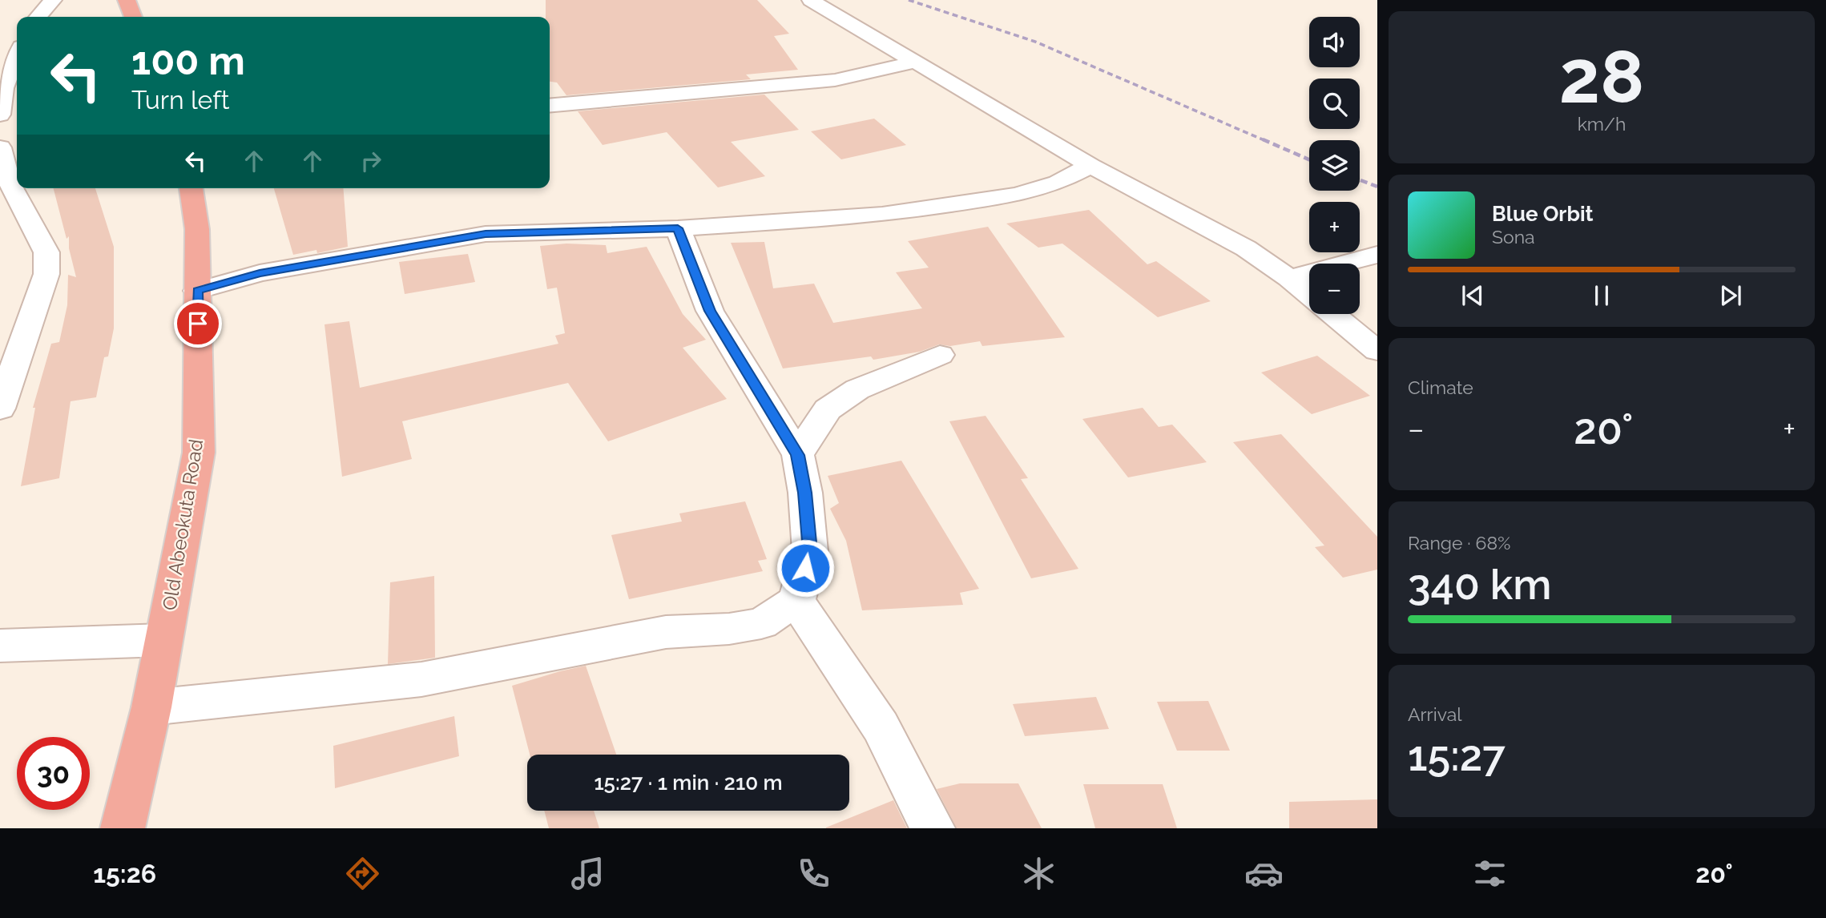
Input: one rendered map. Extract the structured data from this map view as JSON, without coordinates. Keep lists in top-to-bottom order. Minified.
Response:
{"streets":{"highway":["Old Abeokuta Road"]},"page":{"tile":[["28","km/h"],"Climate",["Range · 68%","340 km"],["Arrival","15:27"]],"map_buttons":["+","−"],"turn":["100 m","Turn left"],"song":["Blue Orbit","Sona"],"heat":["−","20°","+"],"limit":"30","trip":"15:27 · 1 min · 210 m","tabs":["15:26","20°"]}}
